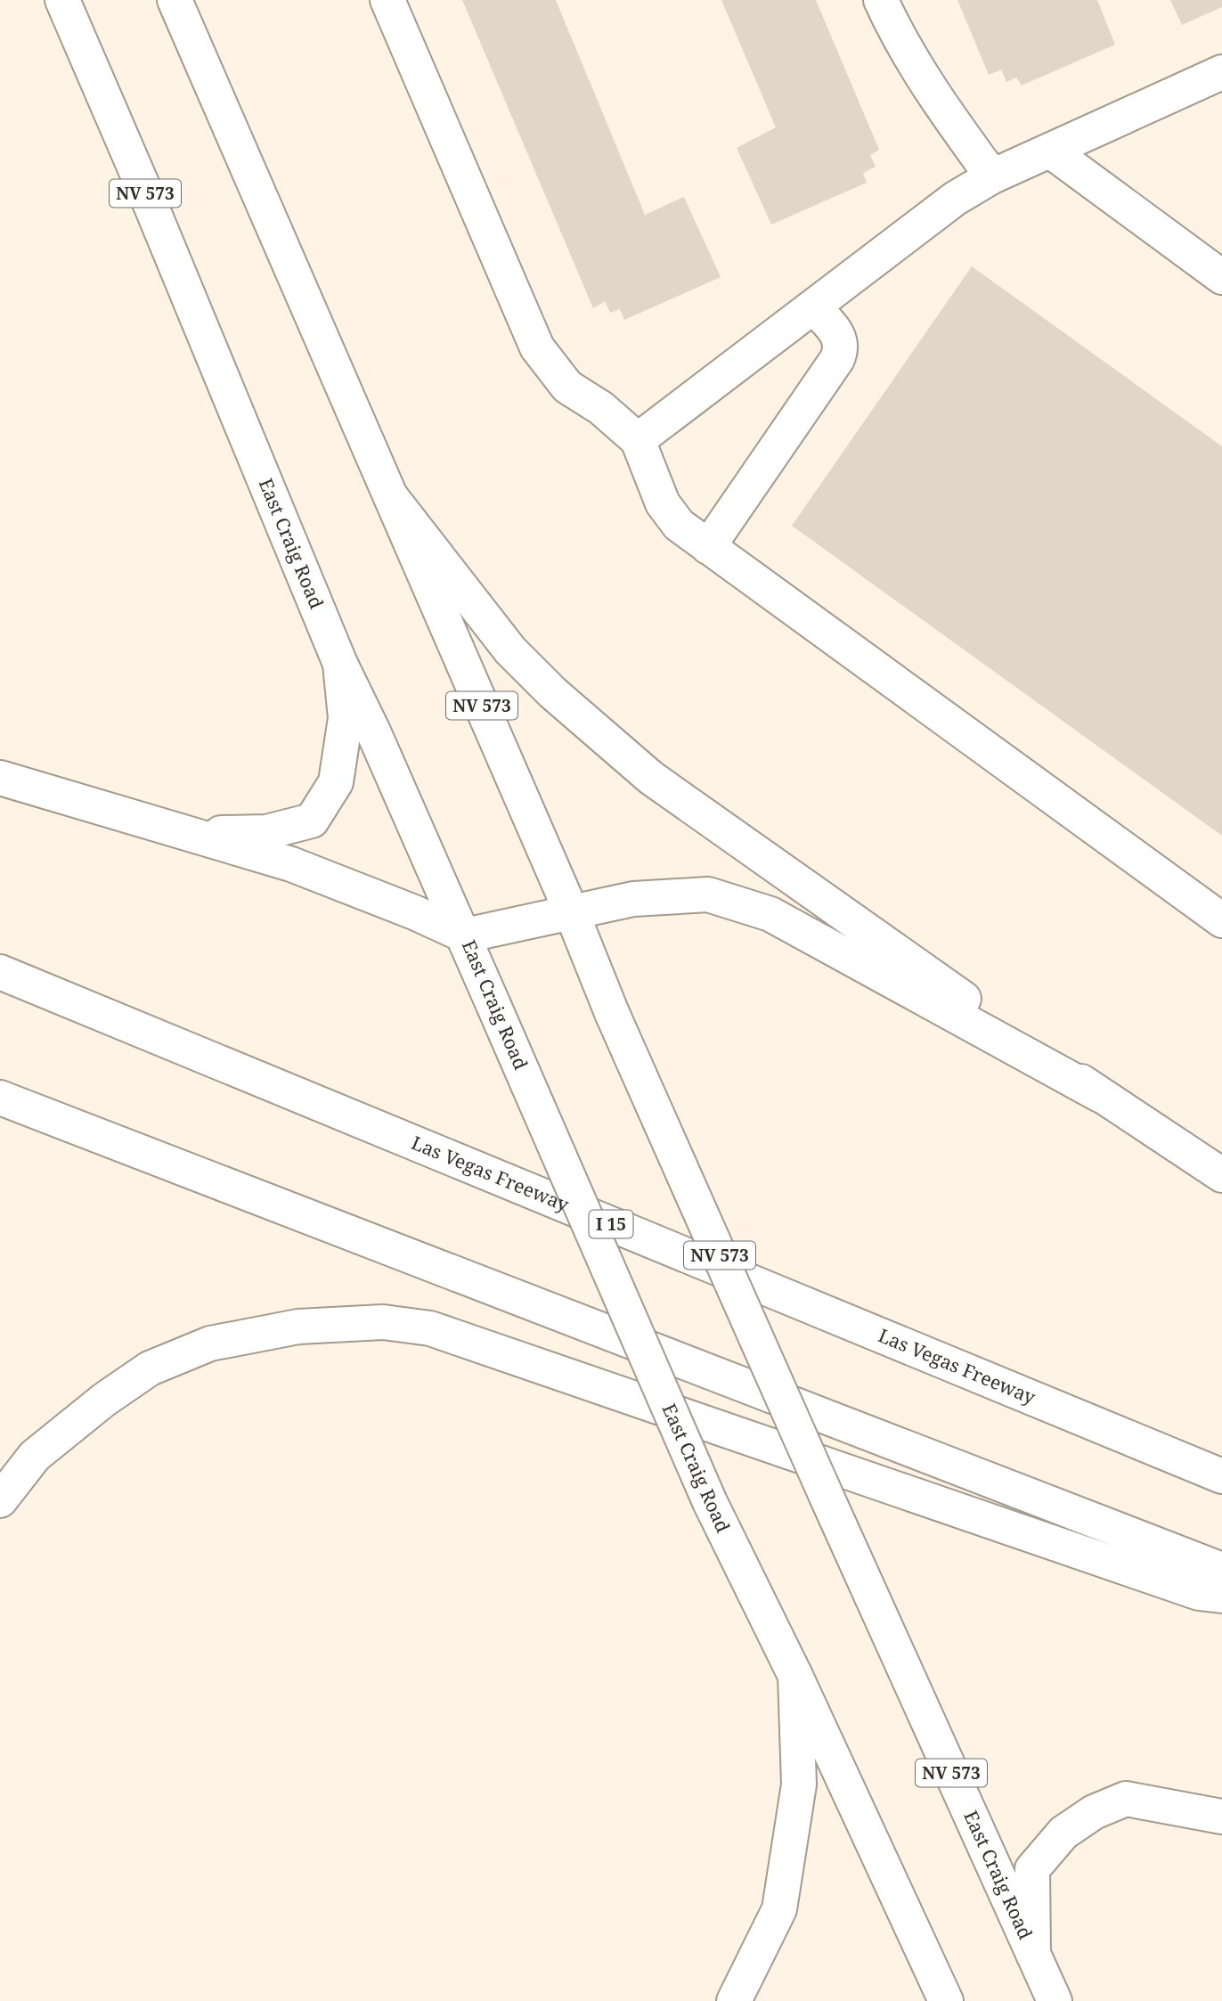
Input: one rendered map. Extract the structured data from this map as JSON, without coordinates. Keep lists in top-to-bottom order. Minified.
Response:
{"streets":{"main road":["NV 573","East Craig Road","Las Vegas Freeway","I 15"]}}
